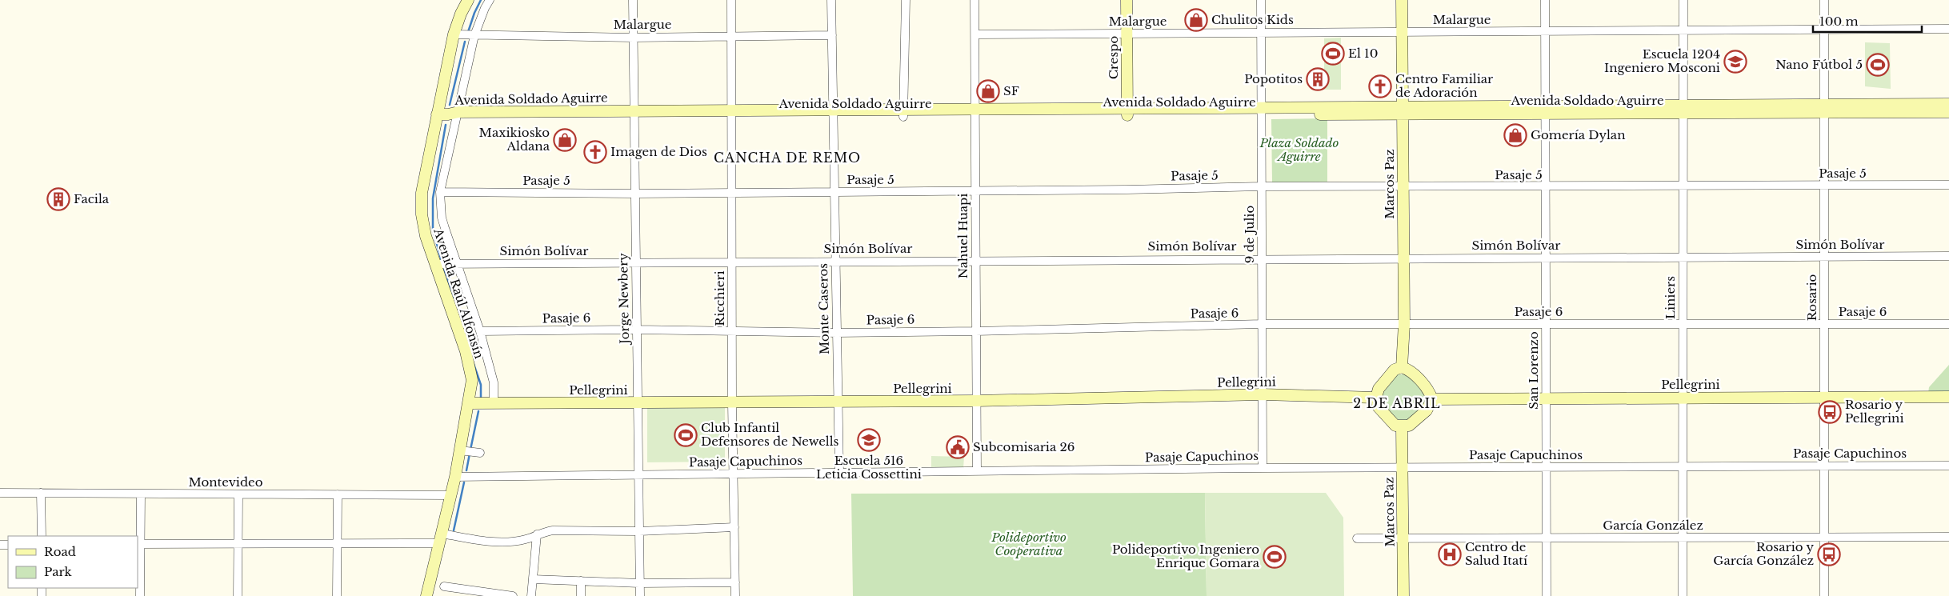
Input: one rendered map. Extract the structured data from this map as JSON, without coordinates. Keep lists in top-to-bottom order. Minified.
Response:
{"streets":{"street":["Malargue","Crespo","Avenida Soldado Aguirre","Pasaje 5","Marcos Paz","9 de Julio","Nahuel Huapi","Simón Bolívar","Avenida Raúl Alfonsín","Liniers","Rosario","Jorge Newbery","Ricchieri","Monte Caseros","Pasaje 6","San Lorenzo","Pellegrini","Pasaje Capuchinos","Montevideo","García González"]},"crossings":[["Malargue","Crespo"],["Malargue","Marcos Paz"],["Malargue","9 de Julio"],["Malargue","Nahuel Huapi"],["Malargue","Avenida Raúl Alfonsín"],["Malargue","Liniers"],["Malargue","Rosario"],["Malargue","Jorge Newbery"],["Malargue","Ricchieri"],["Malargue","Monte Caseros"],["Malargue","San Lorenzo"],["Crespo","Avenida Soldado Aguirre"],["Avenida Soldado Aguirre","Marcos Paz"],["Avenida Soldado Aguirre","9 de Julio"],["Avenida Soldado Aguirre","Nahuel Huapi"],["Avenida Soldado Aguirre","Avenida Raúl Alfonsín"],["Avenida Soldado Aguirre","Liniers"],["Avenida Soldado Aguirre","Rosario"],["Avenida Soldado Aguirre","Jorge Newbery"],["Avenida Soldado Aguirre","Ricchieri"],["Avenida Soldado Aguirre","Monte Caseros"],["Avenida Soldado Aguirre","San Lorenzo"],["Pasaje 5","Marcos Paz"],["Pasaje 5","9 de Julio"],["Pasaje 5","Nahuel Huapi"],["Pasaje 5","Liniers"],["Pasaje 5","Rosario"],["Pasaje 5","Jorge Newbery"],["Pasaje 5","Ricchieri"],["Pasaje 5","Monte Caseros"],["Pasaje 5","San Lorenzo"],["Marcos Paz","Simón Bolívar"],["Marcos Paz","Pasaje 6"],["Marcos Paz","Pellegrini"],["Marcos Paz","Pasaje Capuchinos"],["Marcos Paz","García González"],["9 de Julio","Simón Bolívar"],["9 de Julio","Pasaje 6"],["9 de Julio","Pellegrini"],["9 de Julio","Pasaje Capuchinos"],["Nahuel Huapi","Simón Bolívar"],["Nahuel Huapi","Pasaje 6"],["Nahuel Huapi","Pellegrini"],["Nahuel Huapi","Pasaje Capuchinos"],["Simón Bolívar","Avenida Raúl Alfonsín"],["Simón Bolívar","Liniers"],["Simón Bolívar","Rosario"],["Simón Bolívar","Jorge Newbery"],["Simón Bolívar","Ricchieri"],["Simón Bolívar","Monte Caseros"],["Simón Bolívar","San Lorenzo"],["Avenida Raúl Alfonsín","Pellegrini"],["Avenida Raúl Alfonsín","Pasaje Capuchinos"],["Avenida Raúl Alfonsín","Montevideo"],["Liniers","Pasaje 6"],["Liniers","Pellegrini"],["Liniers","Pasaje Capuchinos"],["Liniers","García González"],["Rosario","Pasaje 6"],["Rosario","Pellegrini"],["Rosario","Pasaje Capuchinos"],["Rosario","García González"],["Jorge Newbery","Pasaje 6"],["Jorge Newbery","Pellegrini"],["Jorge Newbery","Pasaje Capuchinos"],["Ricchieri","Pasaje 6"],["Ricchieri","Pellegrini"],["Ricchieri","Pasaje Capuchinos"],["Monte Caseros","Pasaje 6"],["Monte Caseros","Pellegrini"],["Monte Caseros","Pasaje Capuchinos"],["Pasaje 6","San Lorenzo"],["San Lorenzo","Pellegrini"],["San Lorenzo","Pasaje Capuchinos"],["San Lorenzo","García González"]],"districts":["CANCHA DE REMO","2 DE ABRIL"],"parks":["Plaza Soldado Aguirre","Polideportivo Cooperativa"],"places":{"shop":["Chulitos Kids","SF","Gomería Dylan","Maxikiosko Aldana"],"sports":["El 10","Nano Fútbol 5","Club Infantil Defensores de Newells","Polideportivo Ingeniero Enrique Gomara"],"school or university":["Escuela 1204 Ingeniero Mosconi","Escuela 516 Leticia Cossettini"],"building":["Popotitos","Facila"],"church":["Centro Familiar de Adoración","Imagen de Dios"],"bus stop":["Rosario y Pellegrini","Rosario y García González"],"public building":["Subcomisaria 26"],"hospital":["Centro de Salud Itatí"]},"legend":["Road","Park"],"scale_bar":"100 m"}
